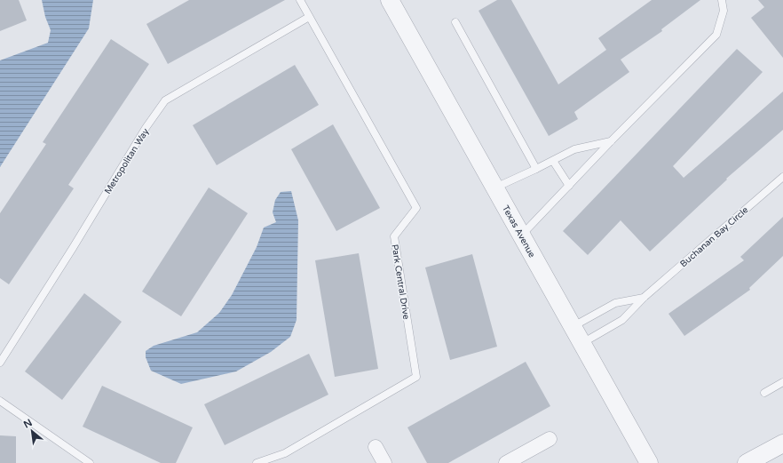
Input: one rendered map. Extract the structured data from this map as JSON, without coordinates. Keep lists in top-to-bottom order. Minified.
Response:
{"streets":{"street":["Texas Avenue"],"lane":["Metropolitan Way","Buchanan Bay Circle","Park Central Drive"]},"crossings":[["Metropolitan Way","Park Central Drive"],["Texas Avenue","Buchanan Bay Circle"]],"north":"top left"}
